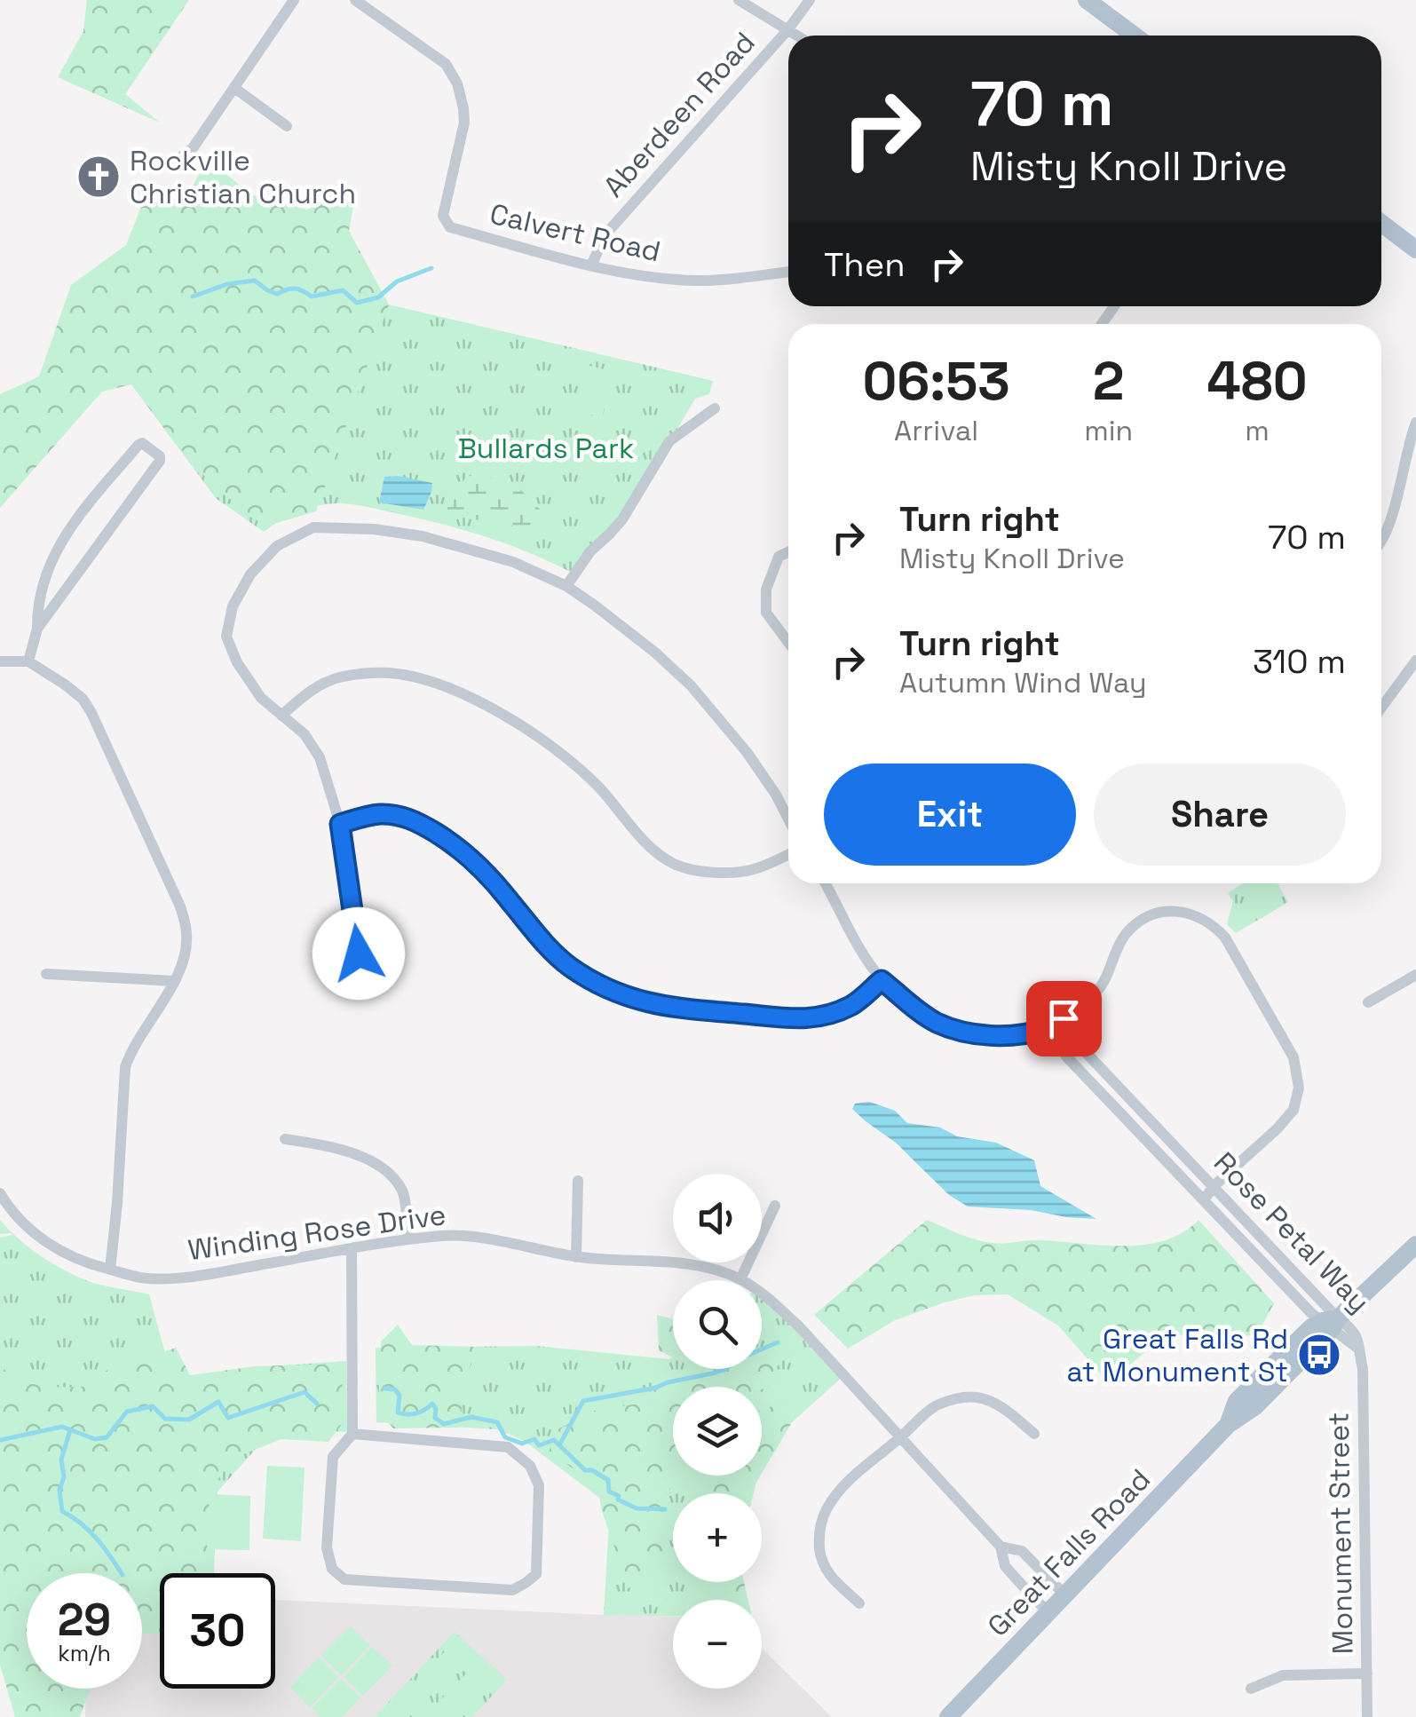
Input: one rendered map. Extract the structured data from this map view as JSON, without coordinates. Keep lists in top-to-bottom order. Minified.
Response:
{"streets":{"main road":["Great Falls Road"],"street":["Aberdeen Road","Calvert Road","Winding Rose Drive","Rose Petal Way","Monument Street"]},"crossings":[["Aberdeen Road","Calvert Road"],["Winding Rose Drive","Great Falls Road"],["Rose Petal Way","Monument Street"],["Rose Petal Way","Great Falls Road"]],"parks":["Bullards Park"],"places":{"church":["Rockville Christian Church"],"bus stop":["Great Falls Rd at Monument St"]},"page":{"turn":["70 m","Misty Knoll Drive"],"then":"Then","eta":["06:53","Arrival","2","min","480","m"],"list":[{"name":"Turn right","note":"Misty Knoll Drive","value":"70 m"},{"name":"Turn right","note":"Autumn Wind Way","value":"310 m"}],"buttons":["Exit","Share"],"map_buttons":["+","−"],"speed":"29 km/h","limit":"30"}}
